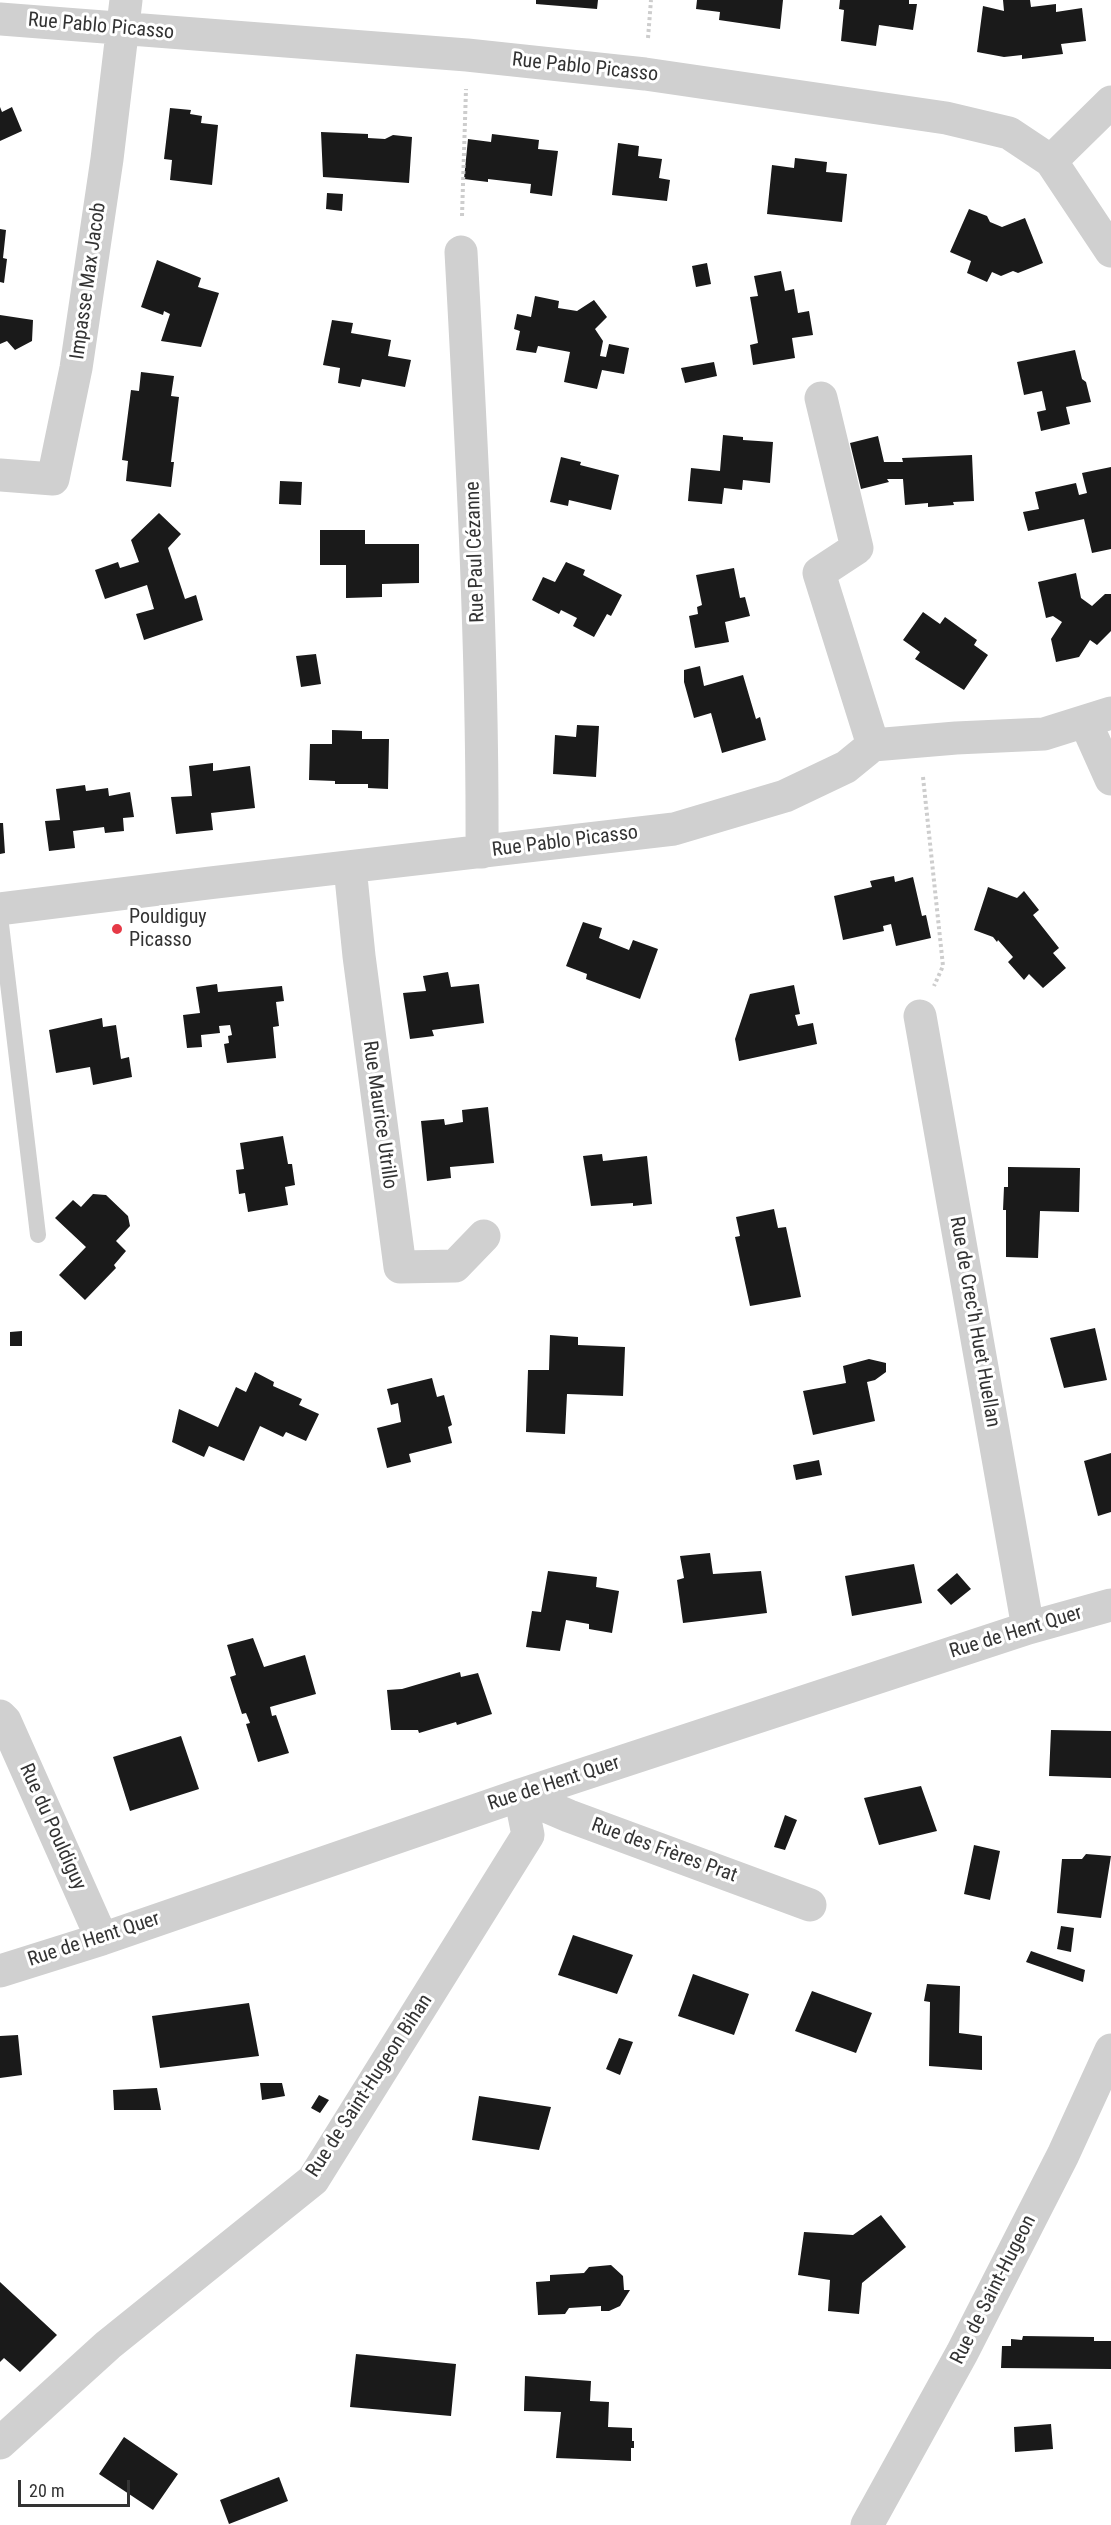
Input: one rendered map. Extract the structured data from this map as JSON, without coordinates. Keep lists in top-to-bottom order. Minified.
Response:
{"streets":{"street":["Rue Pablo Picasso","Impasse Max Jacob","Rue Paul Cézanne","Rue Maurice Utrillo","Rue de Crec'h Huet Huellan","Rue de Hent Quer","Rue du Pouldiguy","Rue des Frères Prat","Rue de Saint-Hugeon Bihan","Rue de Saint-Hugeon"]},"crossings":[["Rue Pablo Picasso","Impasse Max Jacob"],["Rue Pablo Picasso","Rue Paul Cézanne"],["Rue Pablo Picasso","Rue Maurice Utrillo"],["Rue de Crec'h Huet Huellan","Rue de Hent Quer"],["Rue de Hent Quer","Rue du Pouldiguy"],["Rue de Hent Quer","Rue des Frères Prat"],["Rue de Hent Quer","Rue de Saint-Hugeon Bihan"],["Rue des Frères Prat","Rue de Saint-Hugeon Bihan"]],"places":["Pouldiguy Picasso"],"scale_bar":"20 m"}
